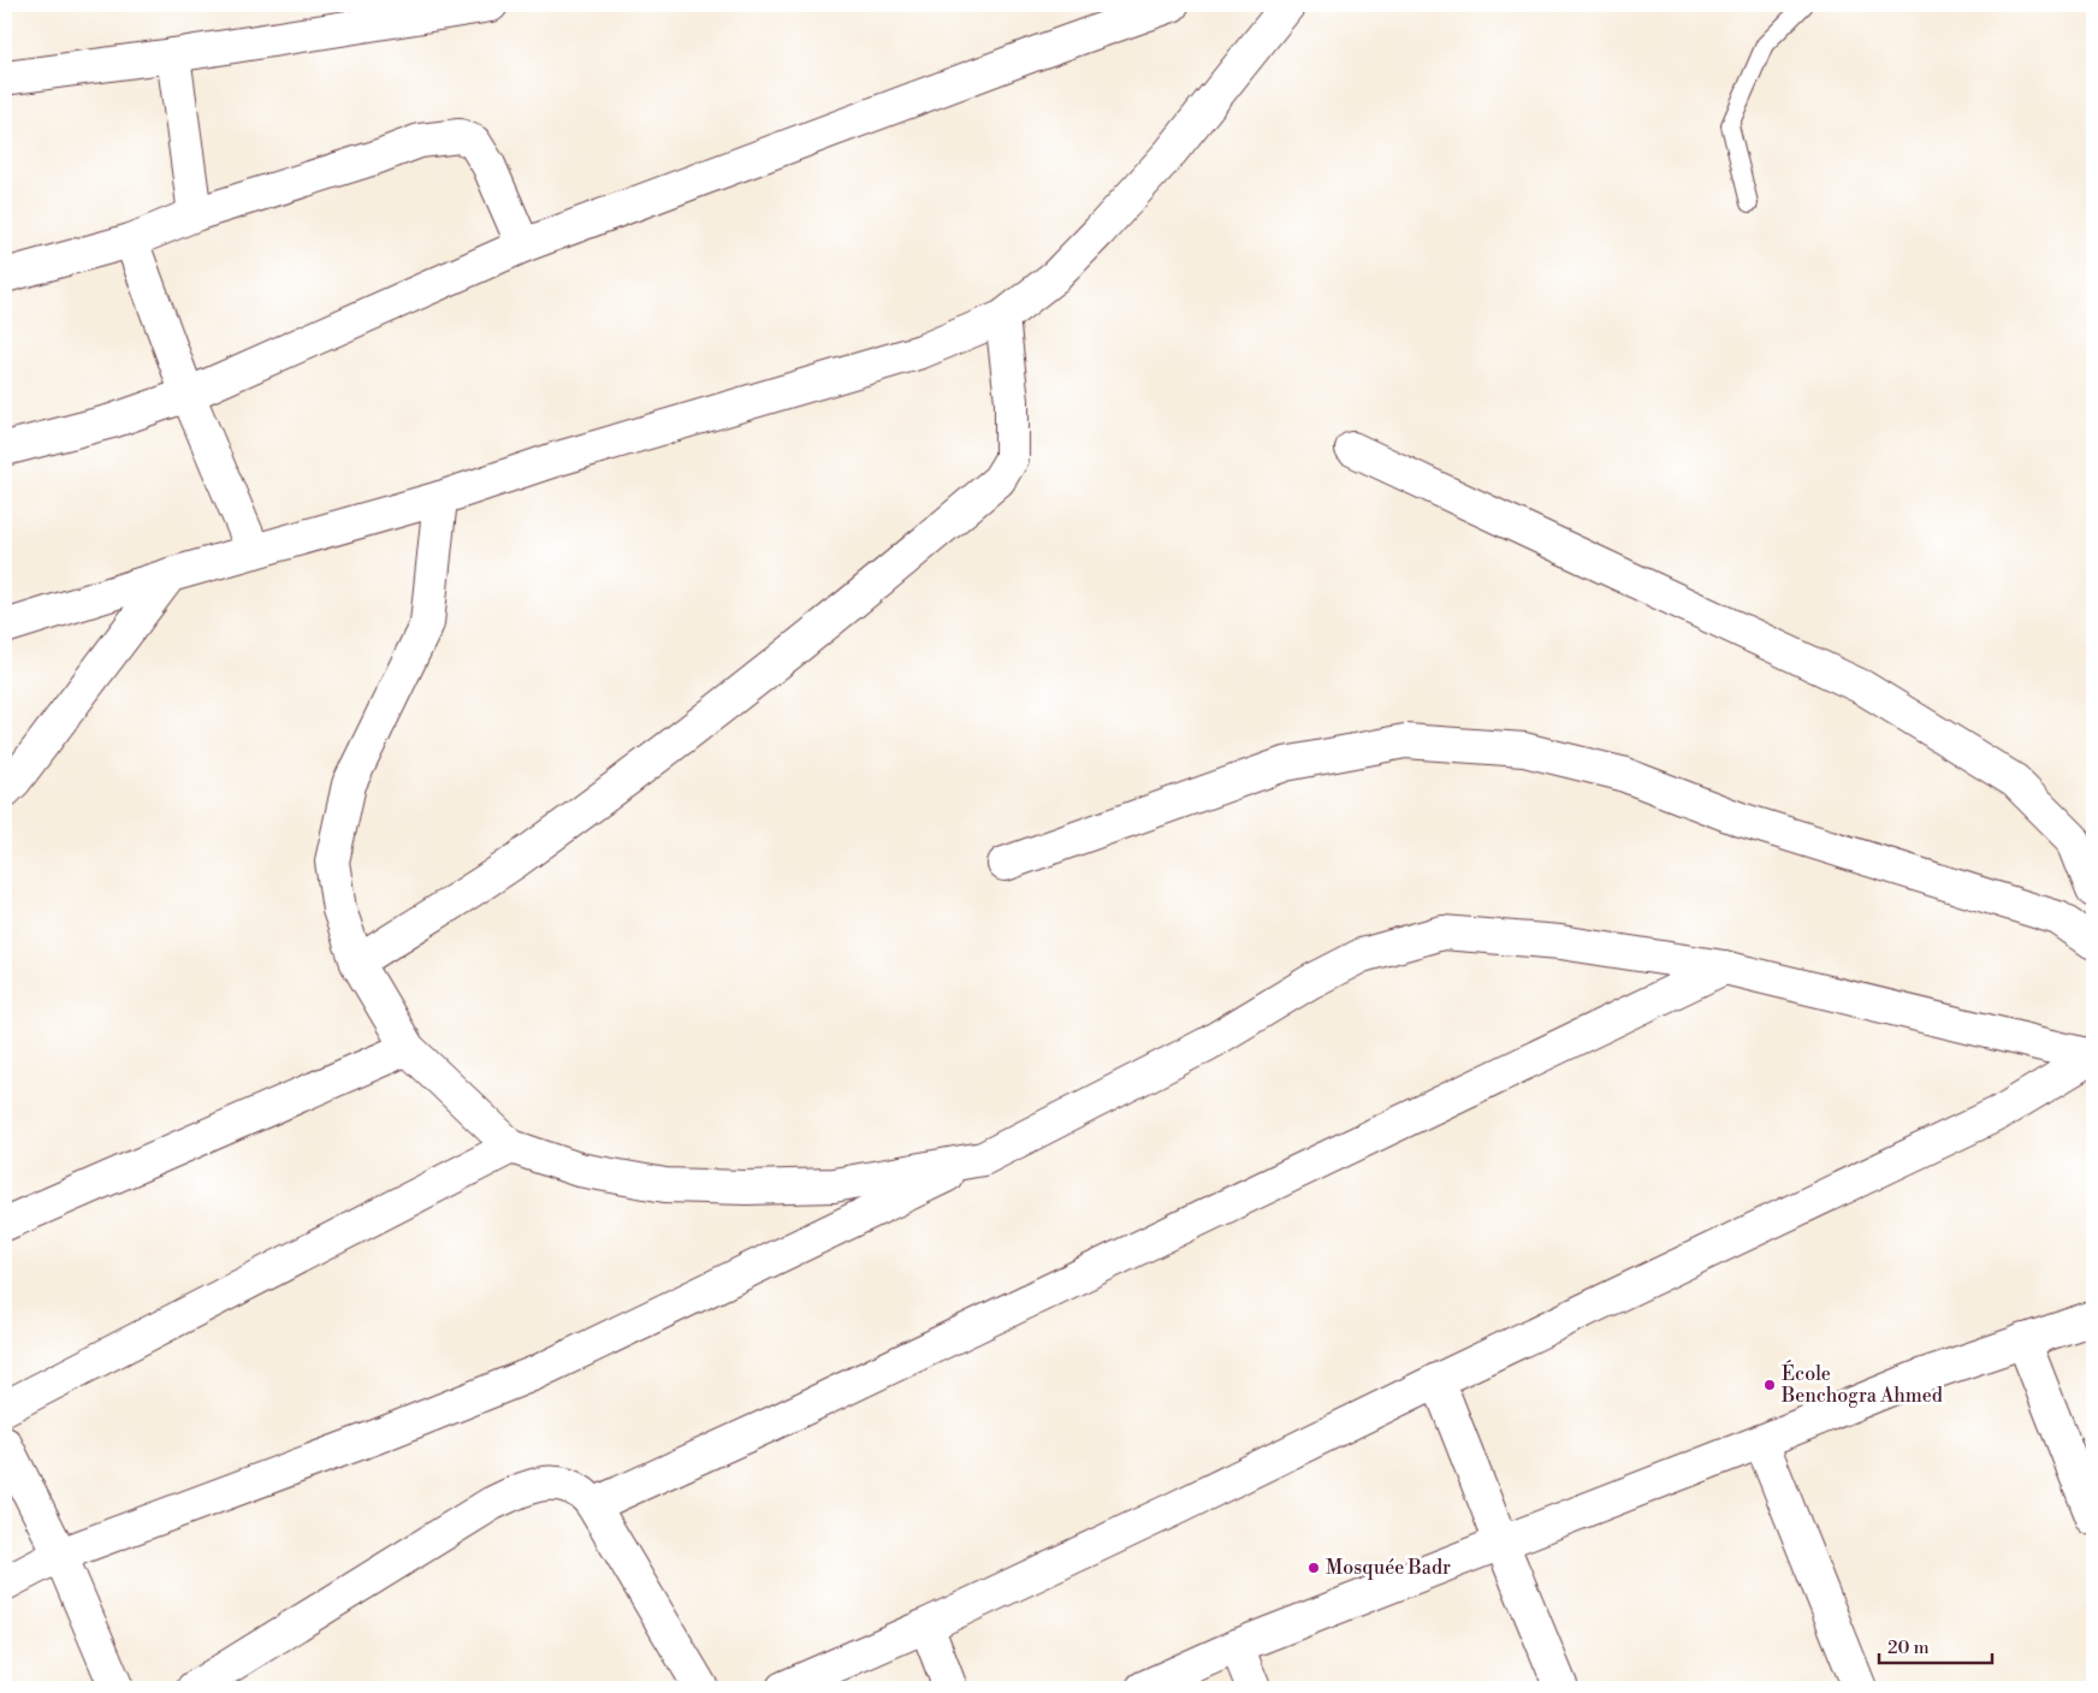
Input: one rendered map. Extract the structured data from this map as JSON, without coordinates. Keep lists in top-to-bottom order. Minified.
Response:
{"places":["École Benchogra Ahmed","Mosquée Badr"],"scale_bar":"20 m"}
